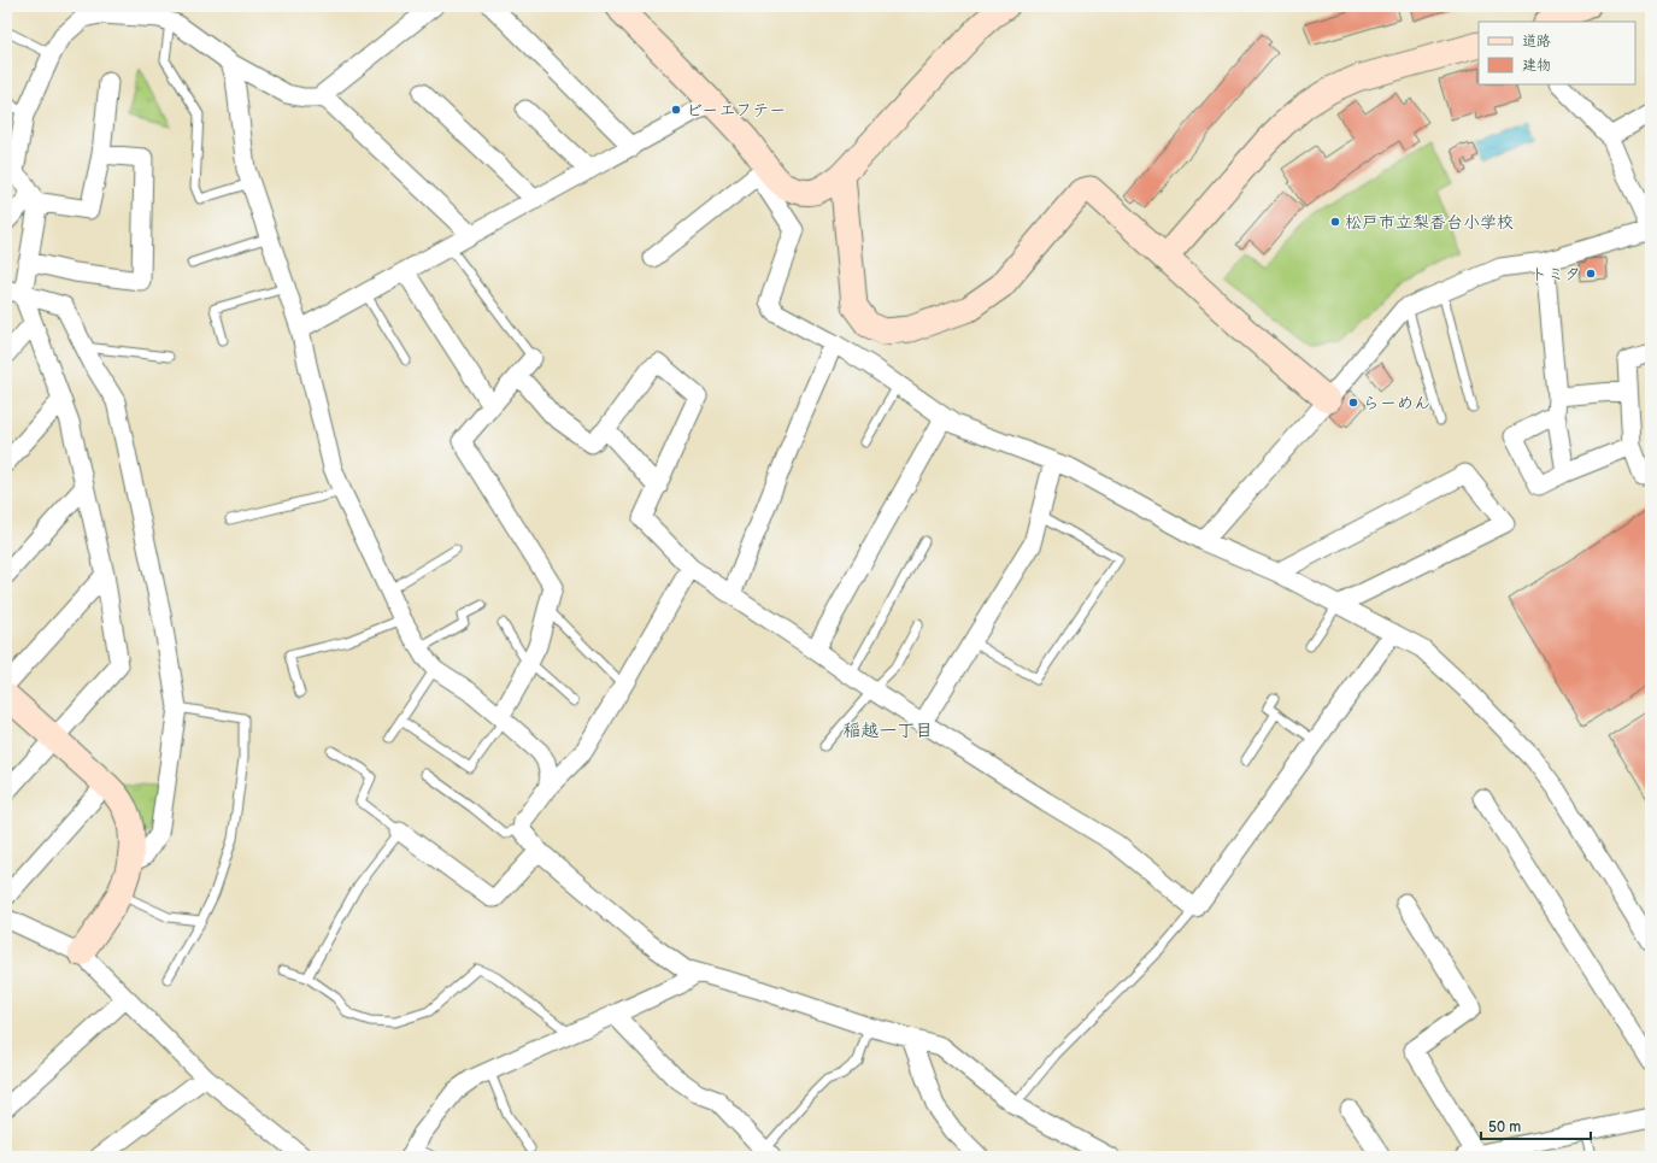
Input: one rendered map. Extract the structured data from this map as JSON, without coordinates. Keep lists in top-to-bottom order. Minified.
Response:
{"districts":["稲越一丁目"],"places":["ビーエフテー","松戸市立梨香台小学校","トミタ","らーめん"],"legend":["道路","建物"],"scale_bar":"50 m"}
